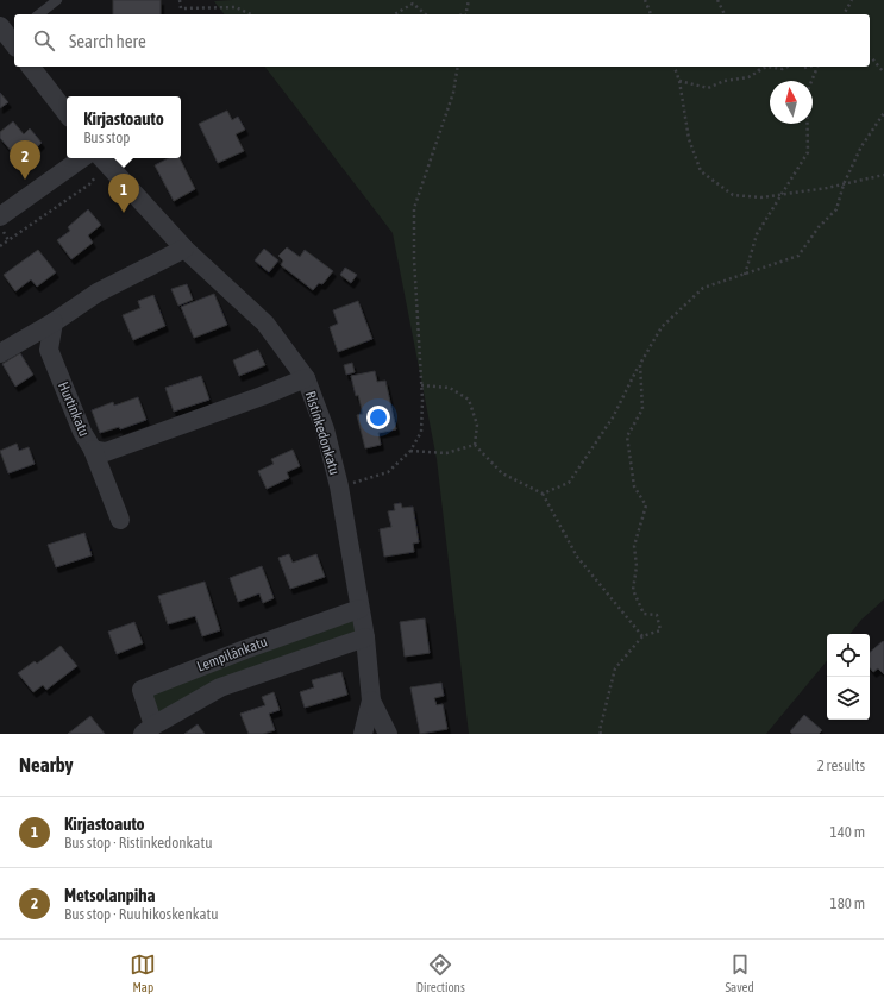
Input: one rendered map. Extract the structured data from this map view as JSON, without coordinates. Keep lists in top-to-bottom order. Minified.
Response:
{"streets":{"street":["Hurtinkatu","Ristinkedonkatu","Lempilänkatu"]},"crossings":[["Hurtinkatu","Ristinkedonkatu"],["Ristinkedonkatu","Lempilänkatu"]],"north":"top","page":{"search":"Search here","popup":["Kirjastoauto","Bus stop"],"pins":["2","1"],"heading":["Nearby","2 results"],"list":[{"mark":"1","name":"Kirjastoauto","note":"Bus stop · Ristinkedonkatu","value":"140 m"},{"mark":"2","name":"Metsolanpiha","note":"Bus stop · Ruuhikoskenkatu","value":"180 m"}],"nav":["Map","Directions","Saved"]}}
